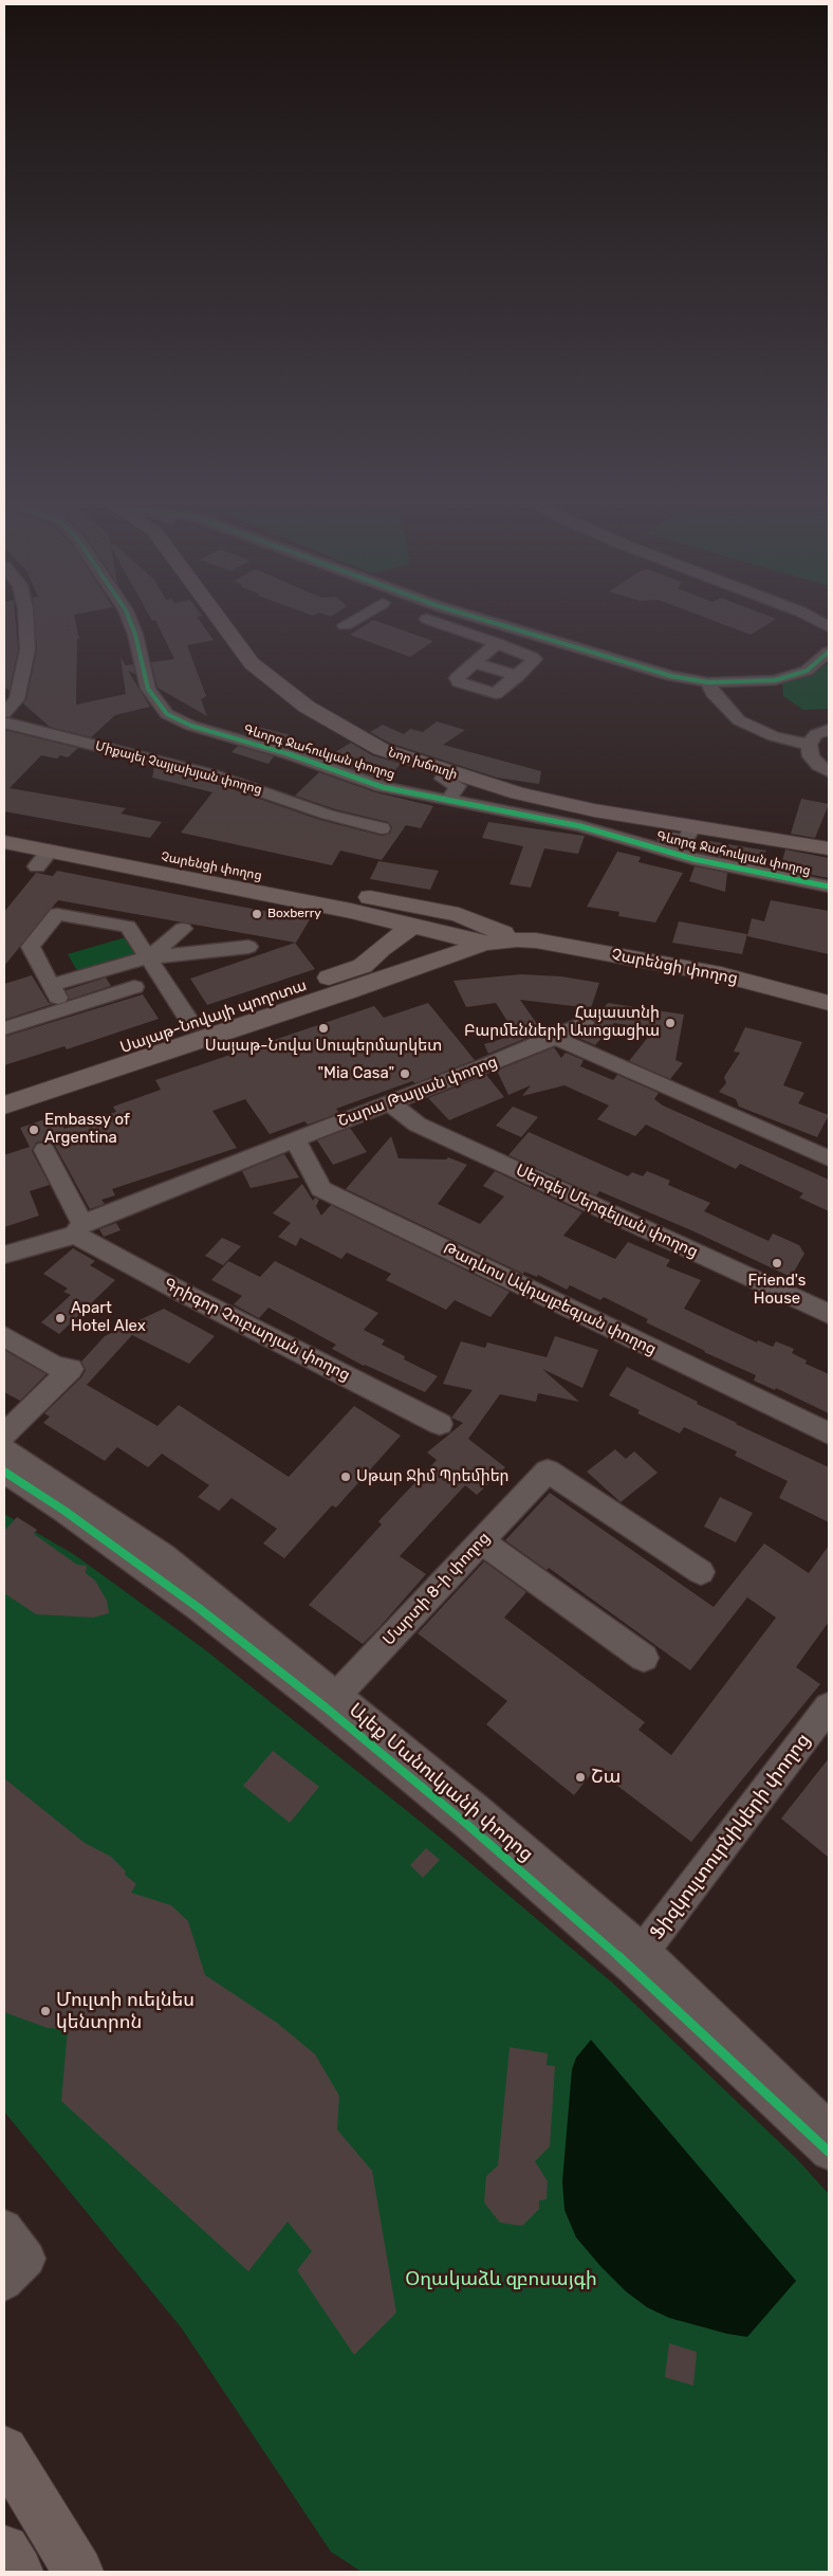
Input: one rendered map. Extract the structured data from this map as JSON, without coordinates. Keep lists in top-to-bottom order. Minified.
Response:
{"streets":{"main road":["Նոր խճուղի","Չարենցի փողոց","Սայաթ-Նովայի պողոտա"],"street":["Գևորգ Ջահուկյան փողոց","Միքայել Չայլախյան փողոց","Շարա Թալյան փողոց","Սերգեյ Մերգելյան փողոց","Թադևոս Ավդալբեգյան փողոց","Գրիգոր Չուբարյան փողոց","Մարտի 8-ի փողոց","Ալեք Մանուկյանի փողոց","Ֆիզկուլտուրնիկերի փողոց"]},"crossings":[["Չարենցի փողոց","Սայաթ-Նովայի պողոտա"],["Շարա Թալյան փողոց","Սերգեյ Մերգելյան փողոց"],["Շարա Թալյան փողոց","Թադևոս Ավդալբեգյան փողոց"],["Շարա Թալյան փողոց","Գրիգոր Չուբարյան փողոց"],["Մարտի 8-ի փողոց","Ալեք Մանուկյանի փողոց"],["Ալեք Մանուկյանի փողոց","Ֆիզկուլտուրնիկերի փողոց"]],"parks":["Օղակաձև զբոսայգի"],"places":["Boxberry","Հայաստնի Բարմենների Ասոցացիա","Սայաթ-Նովա Սուպերմարկետ","\"Mia Casa\"","Embassy of Argentina","Friend's House","Apart Hotel Alex","Սթար Ջիմ Պրեմիեր","Շա","Մուլտի ուելնես կենտրոն"]}
